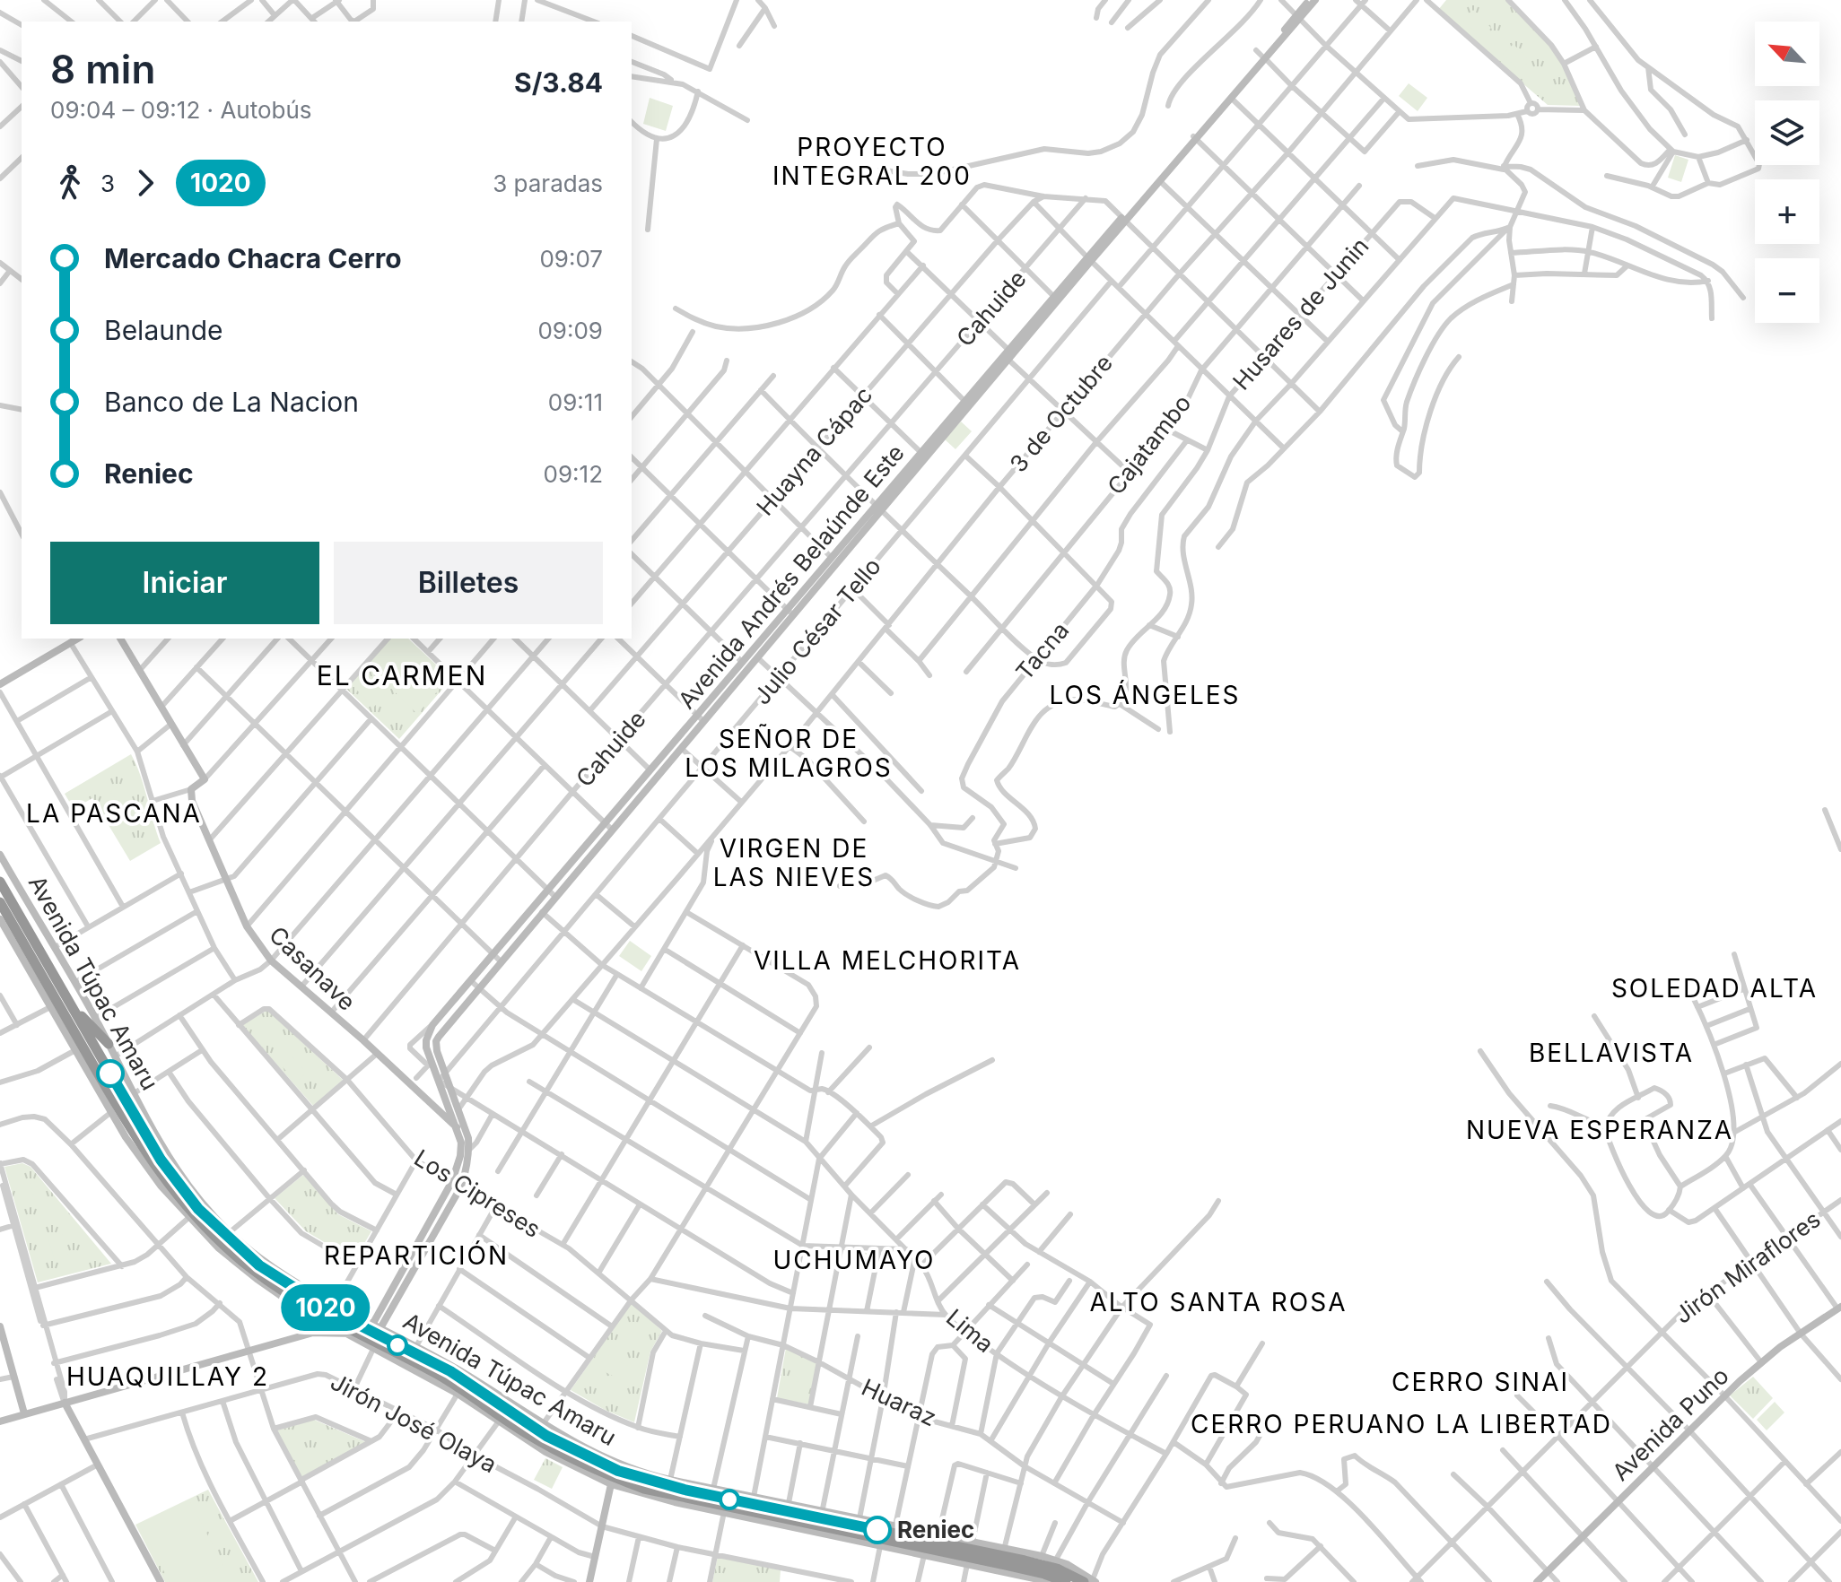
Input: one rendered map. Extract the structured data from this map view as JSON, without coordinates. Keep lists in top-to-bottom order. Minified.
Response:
{"streets":{"highway":["Avenida Túpac Amaru"],"street":["Cahuide","Husares de Junin","3 de Octubre","Cajatambo","Huayna Cápac","Avenida Andrés Belaúnde Este","Julio César Tello","Tacna","Casanave","Los Cipreses","Jirón Miraflores","Lima","Huaraz","Jirón José Olaya","Avenida Puno"]},"crossings":[["Cahuide","Casanave"],["3 de Octubre","Avenida Andrés Belaúnde Este"],["Avenida Andrés Belaúnde Este","Julio César Tello"],["Avenida Andrés Belaúnde Este","Casanave"],["Avenida Andrés Belaúnde Este","Avenida Túpac Amaru"],["Avenida Andrés Belaúnde Este","Los Cipreses"]],"districts":["PROYECTO INTEGRAL 200","EL CARMEN","LOS ÁNGELES","SEÑOR DE LOS MILAGROS","LA PASCANA","VIRGEN DE LAS NIEVES","VILLA MELCHORITA","SOLEDAD ALTA","BELLAVISTA","NUEVA ESPERANZA","REPARTICIÓN","UCHUMAYO","ALTO SANTA ROSA","HUAQUILLAY 2","CERRO SINAI","CERRO PERUANO LA LIBERTAD"],"places":["Reniec"],"lines":["bus line 1020"],"north":"top left","page":{"on_map":"1020","map_buttons":["+","−"],"heading":["8 min","09:04 – 09:12 · Autobús","S/3.84"],"legs":["3","1020","3 paradas"],"list":[{"name":"Mercado Chacra Cerro","value":"09:07"},{"name":"Belaunde","value":"09:09"},{"name":"Banco de La Nacion","value":"09:11"},{"name":"Reniec","value":"09:12"}],"buttons":["Iniciar","Billetes"]}}
